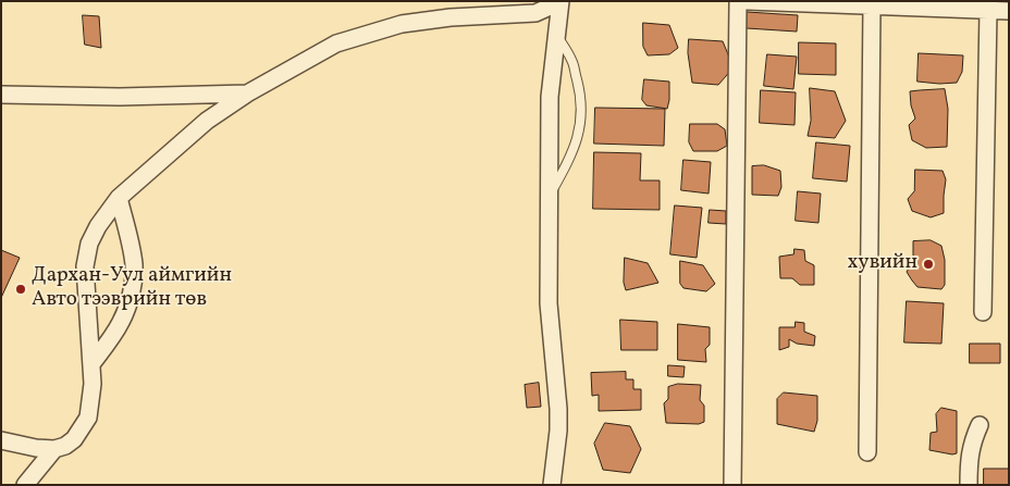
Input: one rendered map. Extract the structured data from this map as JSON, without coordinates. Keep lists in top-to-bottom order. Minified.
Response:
{"places":["хувийн","Дархан-Уул аймгийн Авто тээврийн төв"]}
